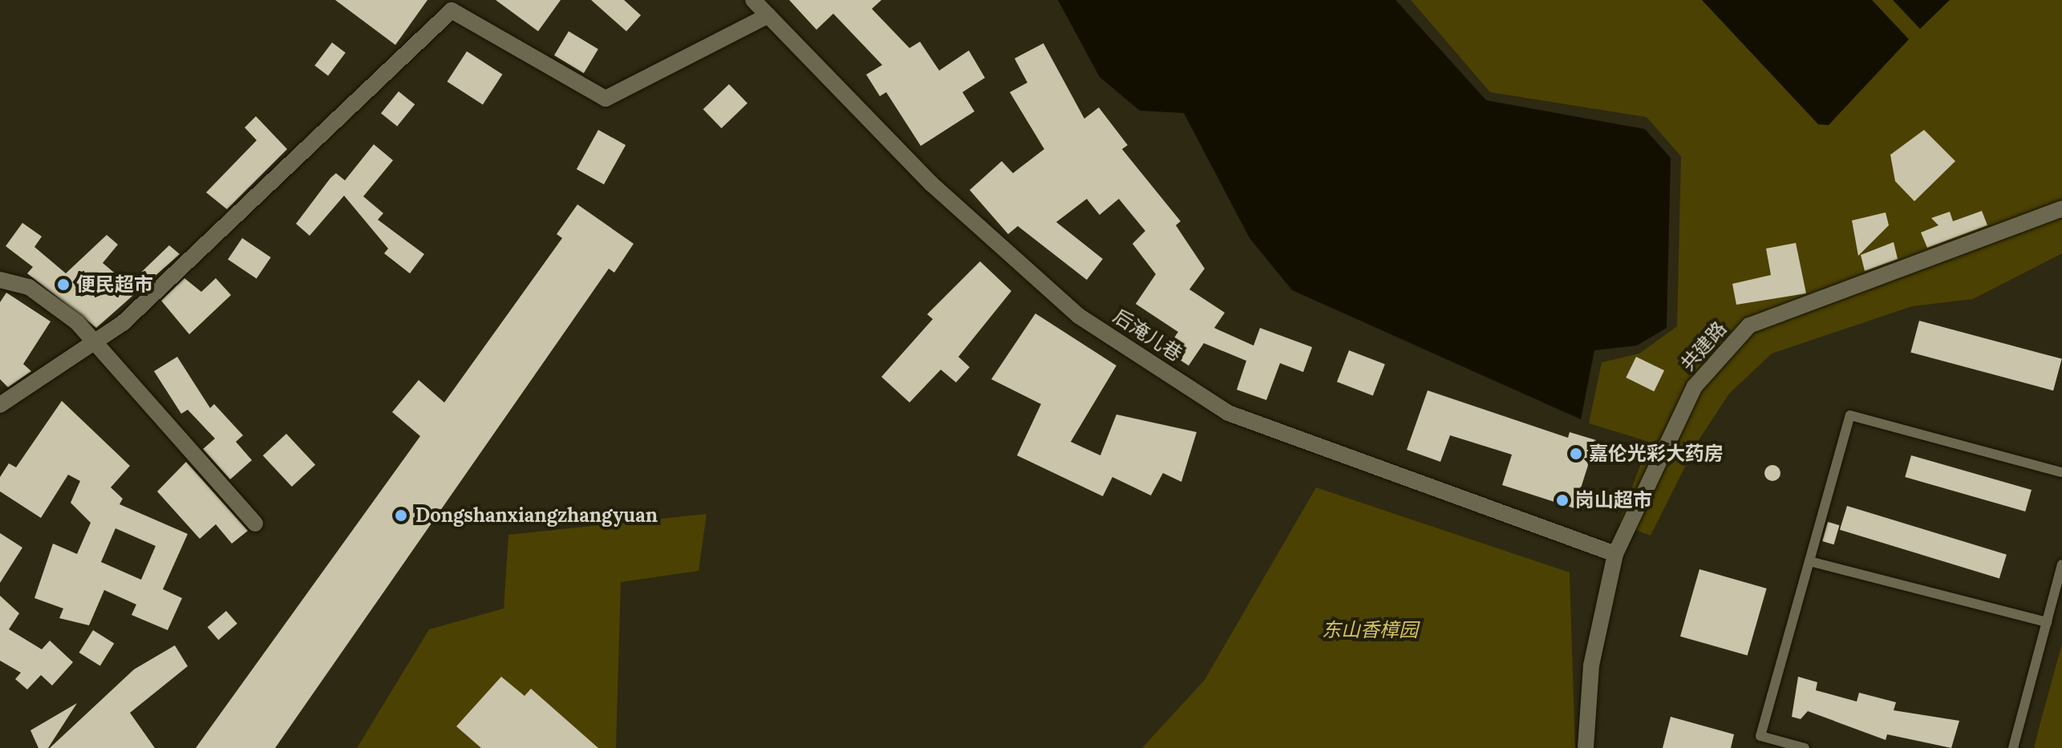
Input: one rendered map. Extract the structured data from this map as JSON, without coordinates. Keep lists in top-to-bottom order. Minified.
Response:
{"streets":{"street":["后淹儿巷","共建路"]},"crossings":[["后淹儿巷","共建路"]],"parks":["东山香樟园"],"places":["便民超市","嘉伦光彩大药房","岗山超市","Dongshanxiangzhangyuan"]}
